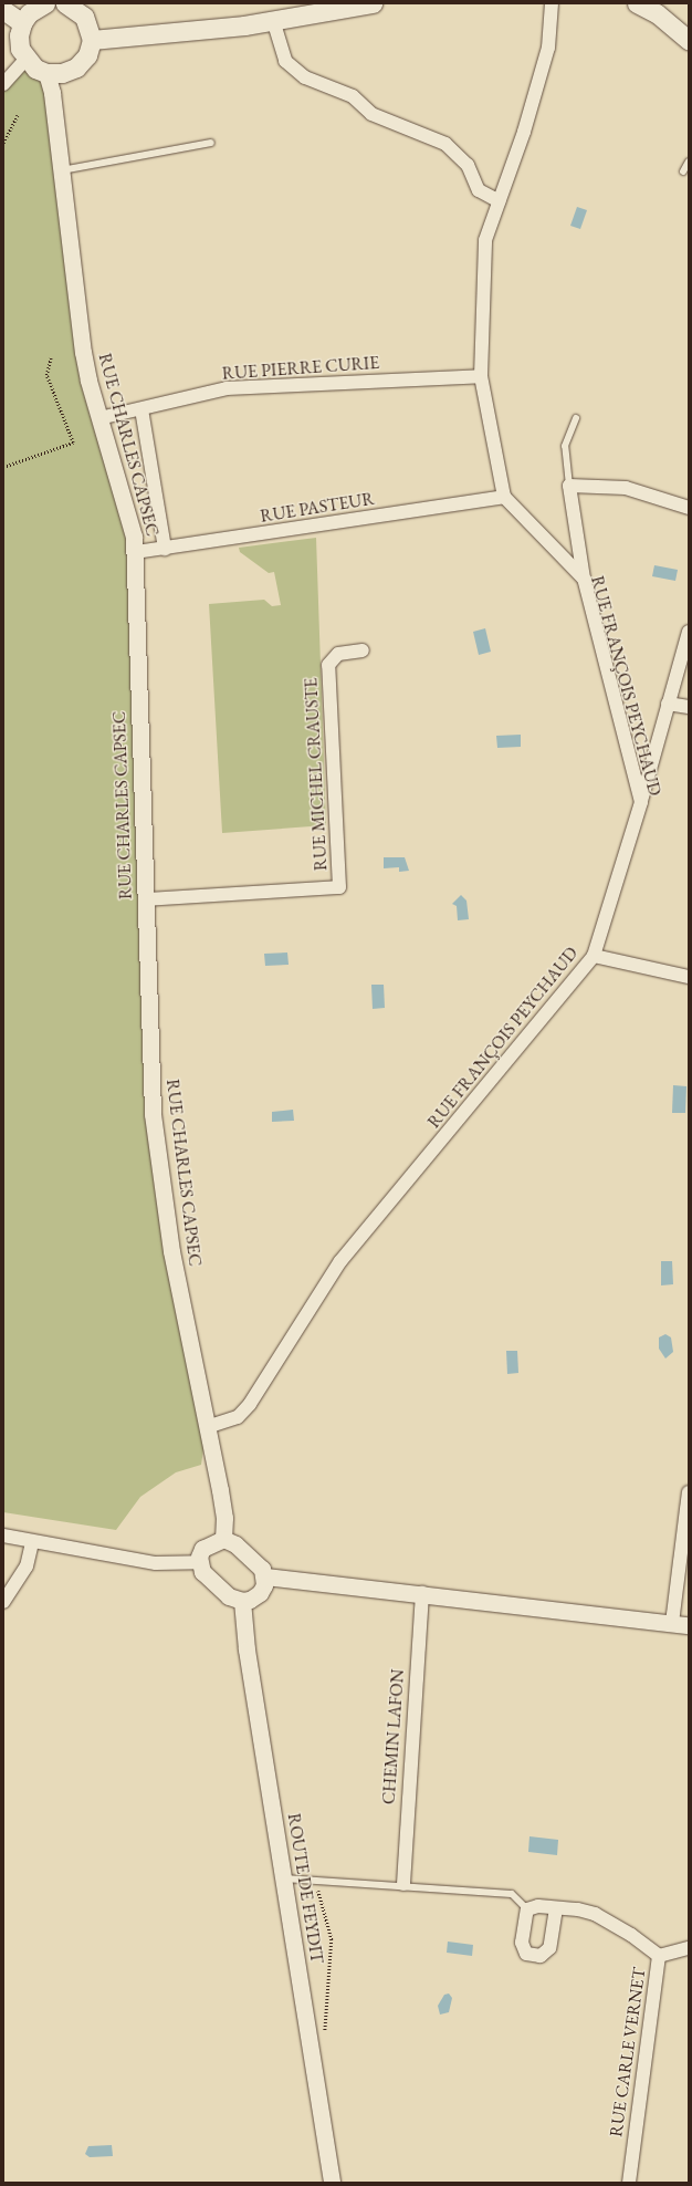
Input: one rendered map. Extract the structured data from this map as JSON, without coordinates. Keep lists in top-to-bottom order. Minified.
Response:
{"streets":{"street":["RUE PIERRE CURIE","RUE CHARLES CAPSEC","RUE PASTEUR","RUE FRANÇOIS PEYCHAUD","RUE MICHEL CRAUSTE","CHEMIN LAFON","ROUTE DE FEYDIT","RUE CARLE VERNET"]},"crossings":[["RUE PIERRE CURIE","RUE CHARLES CAPSEC"],["RUE CHARLES CAPSEC","RUE PASTEUR"],["RUE CHARLES CAPSEC","RUE FRANÇOIS PEYCHAUD"],["RUE CHARLES CAPSEC","RUE MICHEL CRAUSTE"],["RUE CHARLES CAPSEC","ROUTE DE FEYDIT"],["RUE PASTEUR","RUE FRANÇOIS PEYCHAUD"]]}
